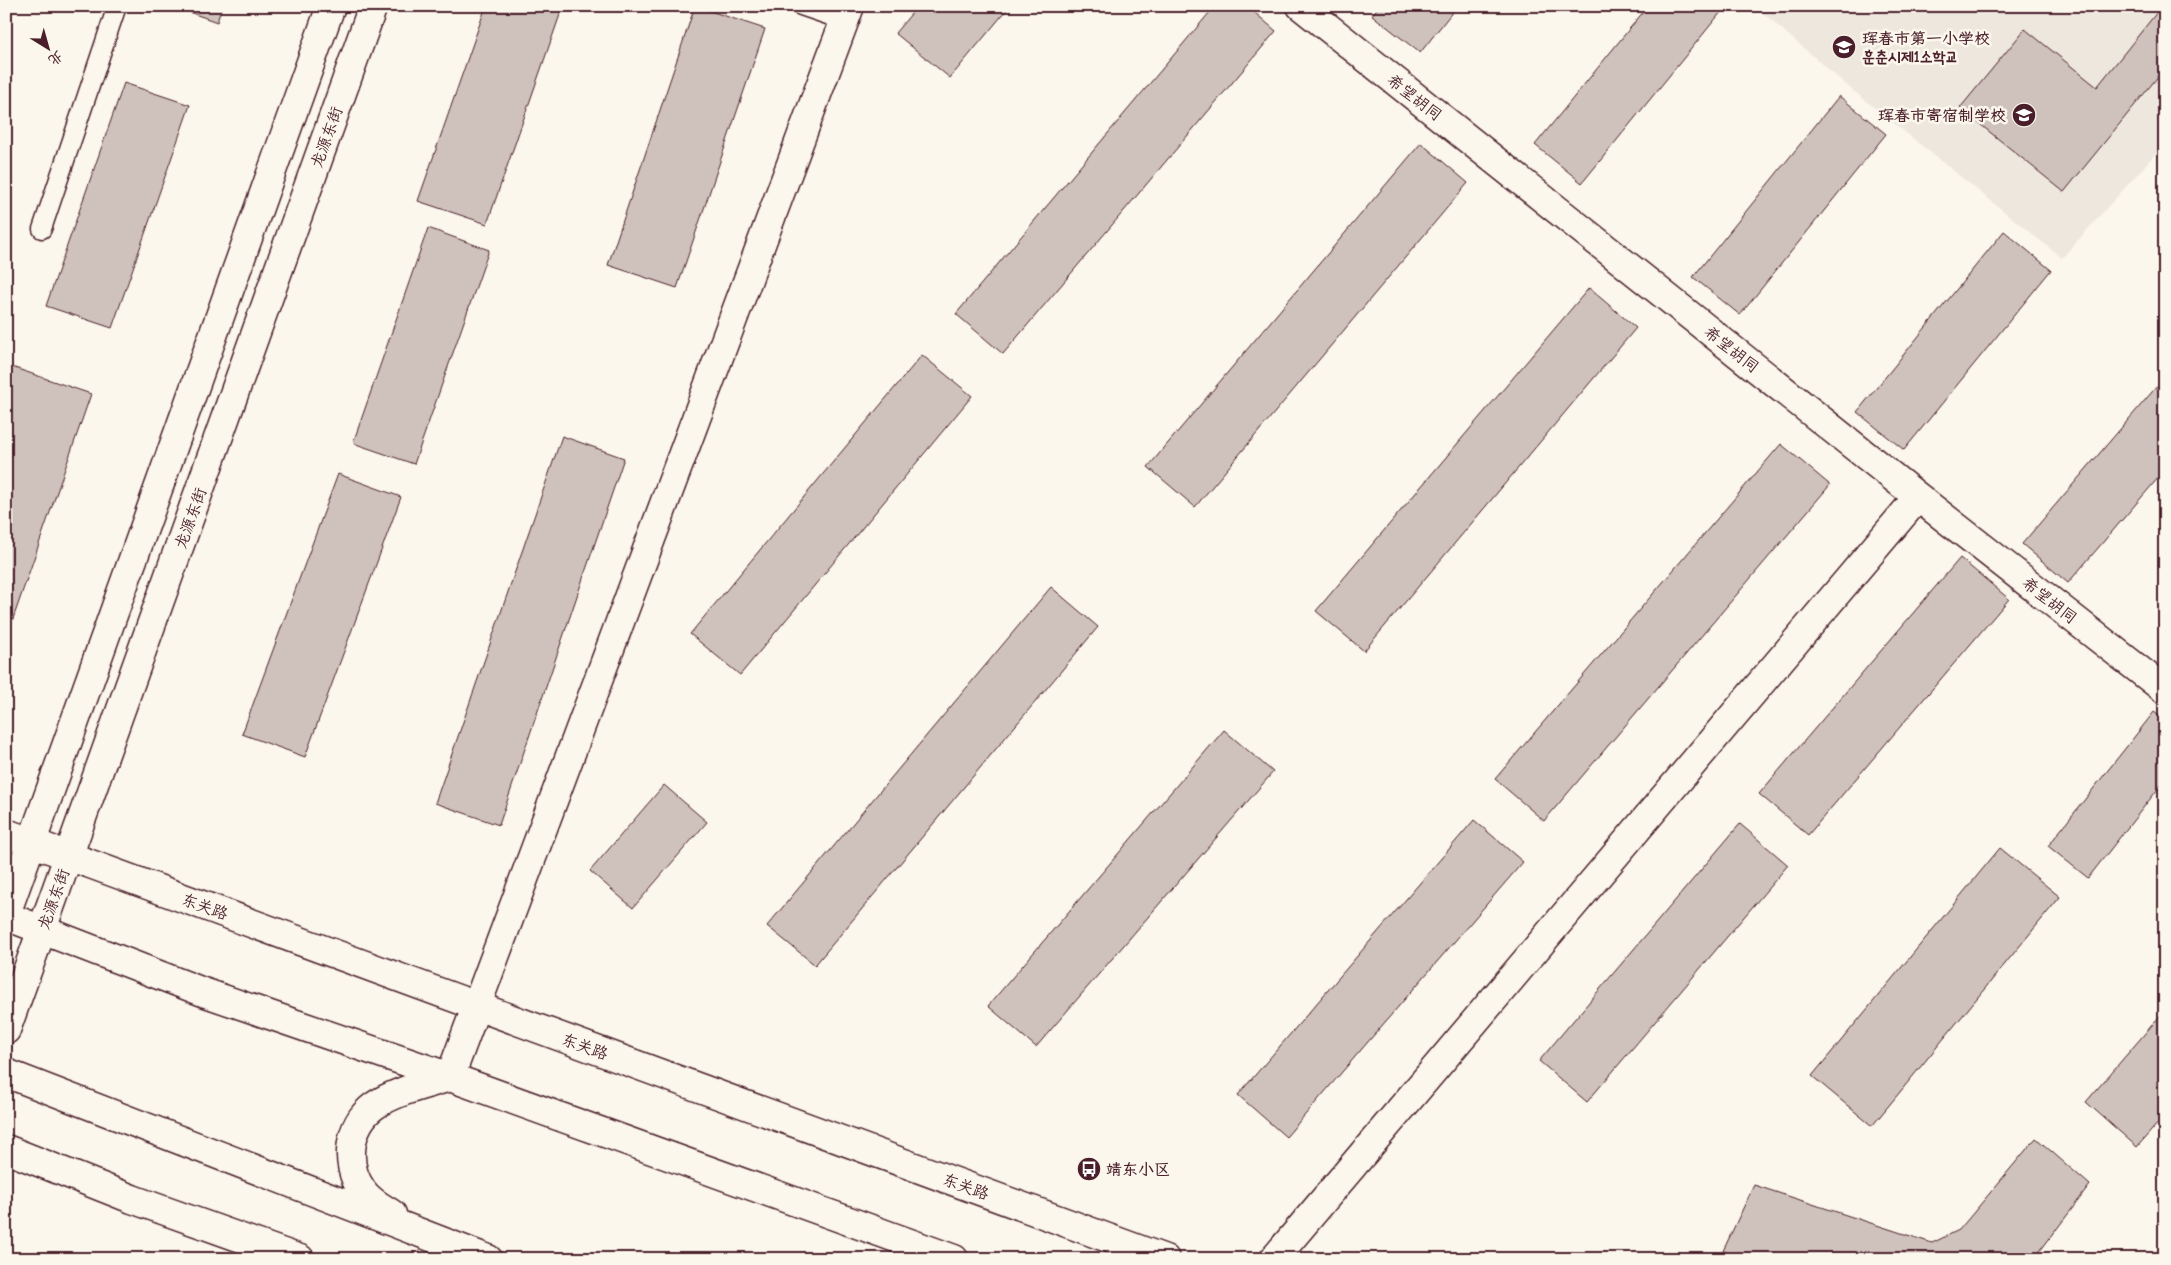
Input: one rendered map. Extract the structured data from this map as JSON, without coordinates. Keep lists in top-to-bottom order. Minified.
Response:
{"streets":{"street":["希望胡同","龙源东街","东关路"]},"crossings":[["龙源东街","东关路"]],"places":{"school or university":["珲春市第一小学校 훈춘시제1소학교","珲春市寄宿制学校"],"bus stop":["靖东小区"]},"north":"bottom right"}
